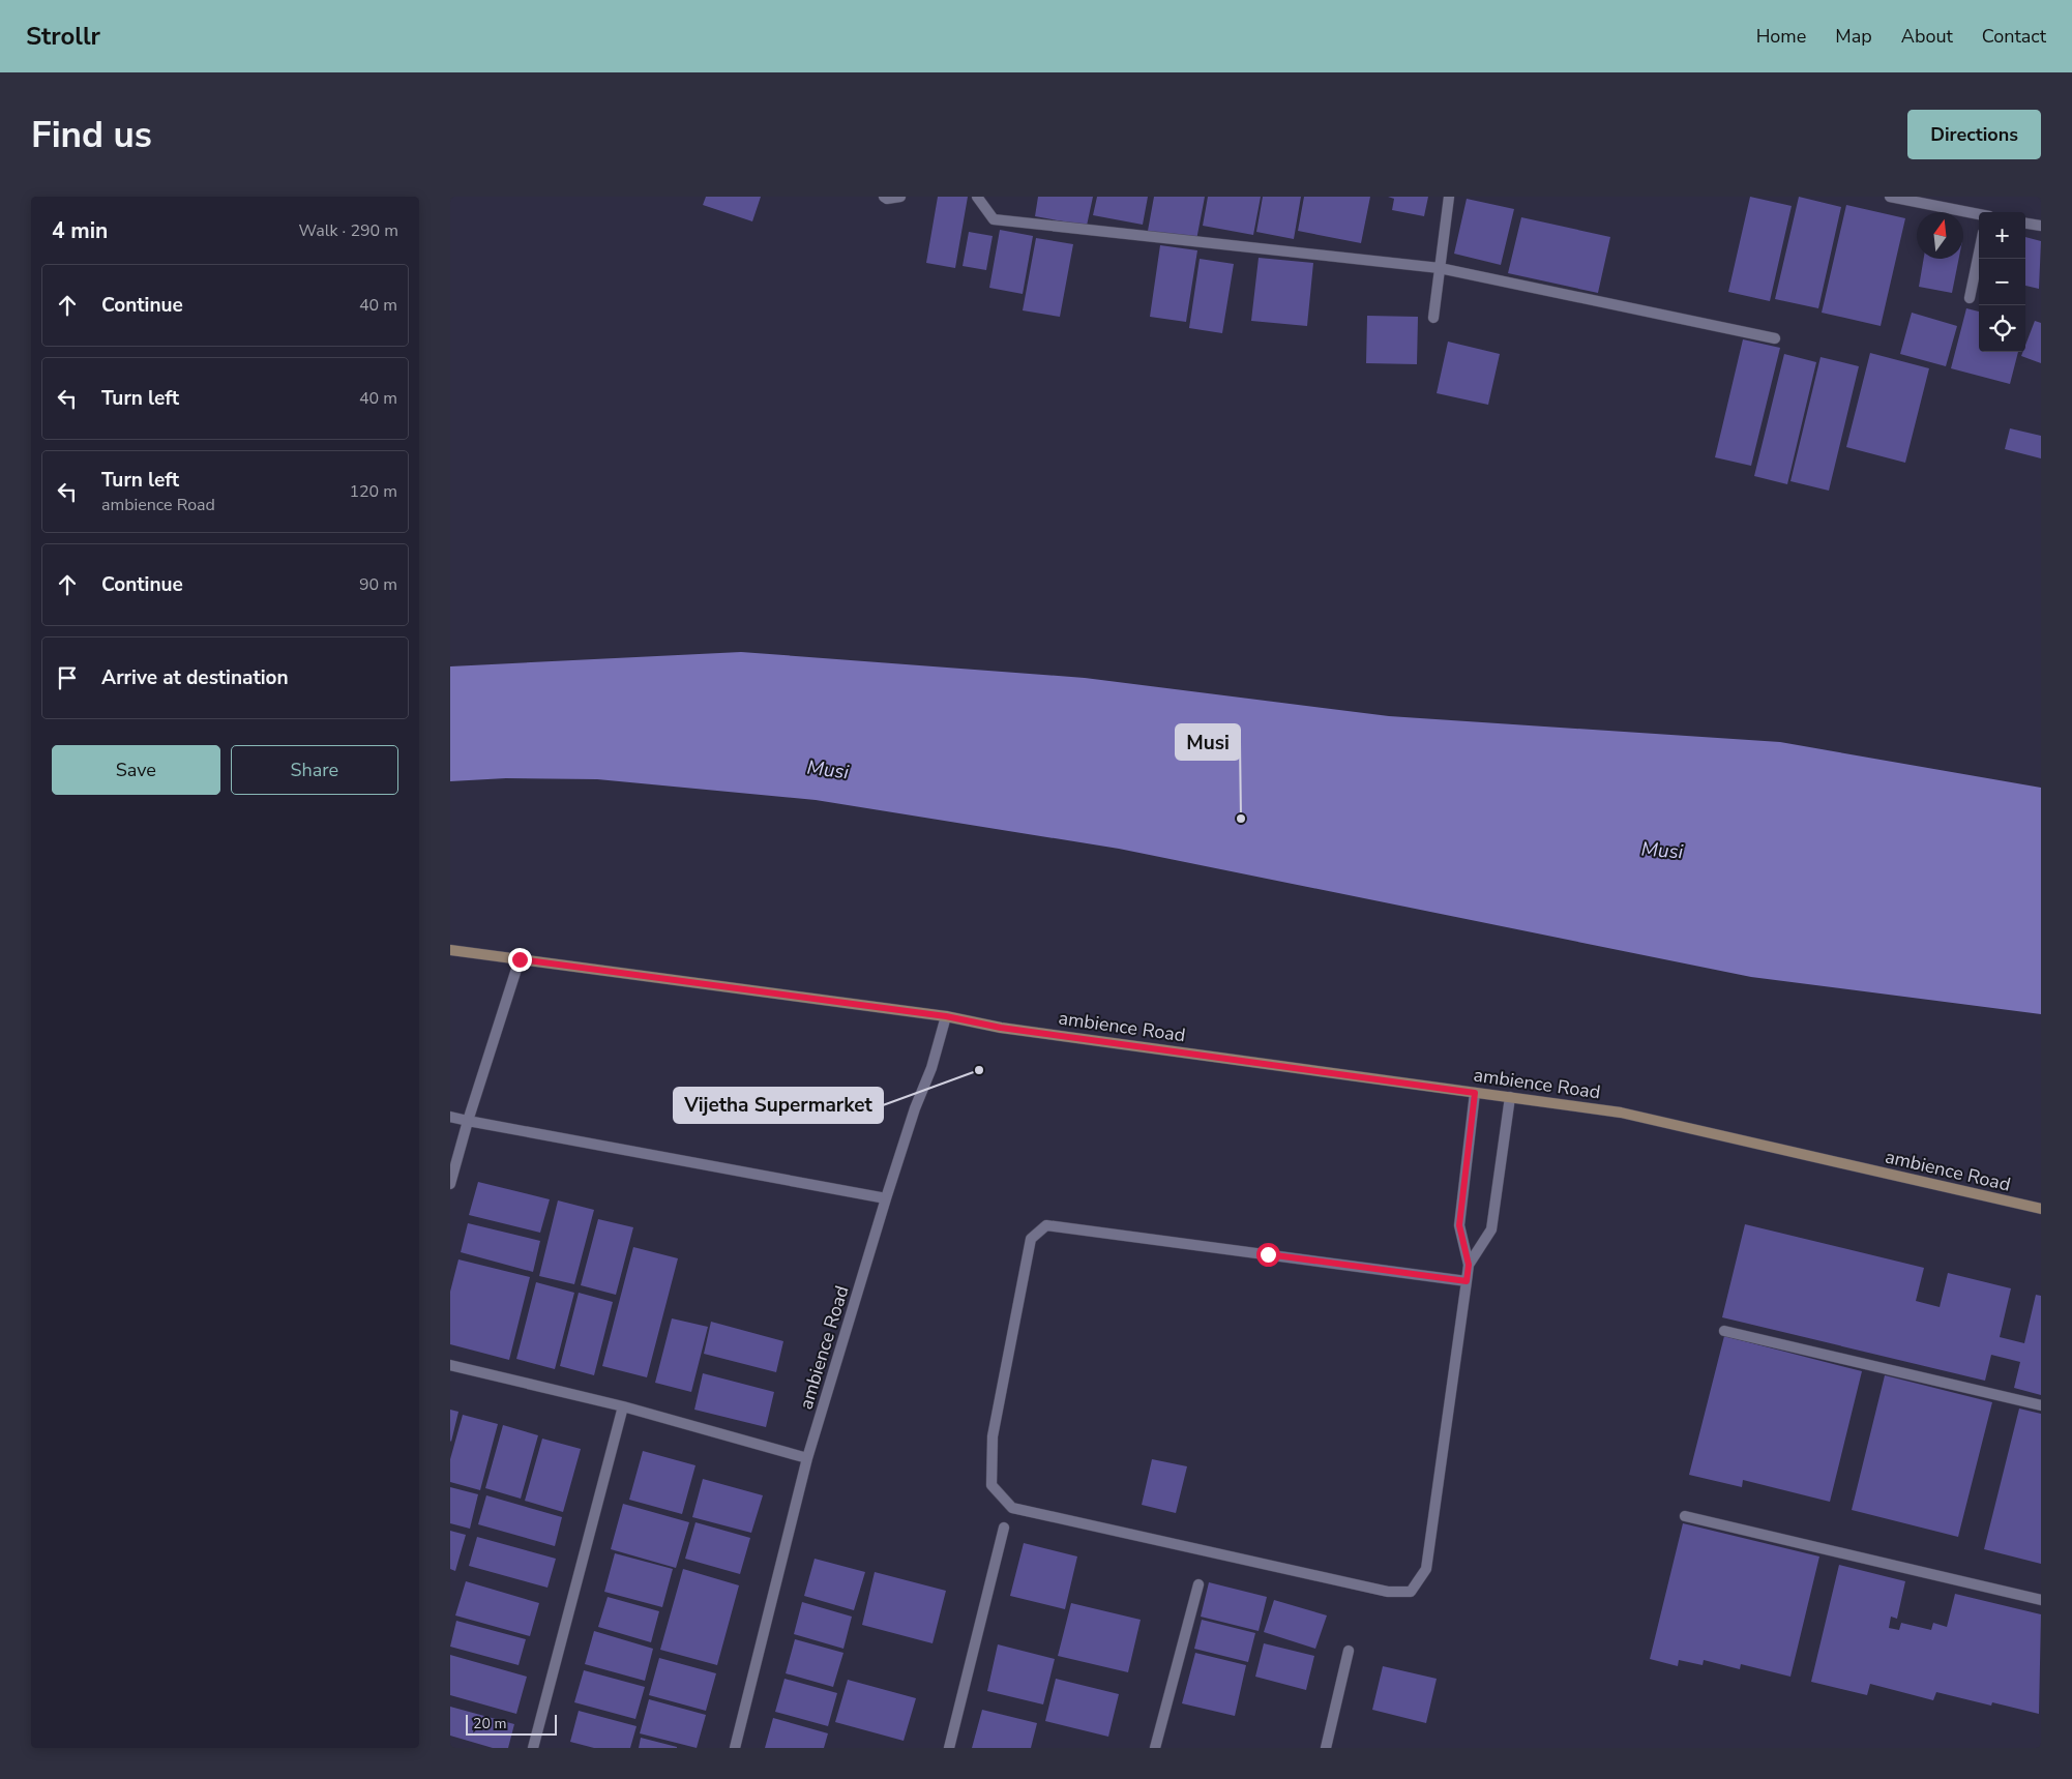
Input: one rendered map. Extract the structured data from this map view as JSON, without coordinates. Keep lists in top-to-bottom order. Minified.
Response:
{"streets":{"street":["ambience Road"]},"water":["Musi"],"places":["Musi","Vijetha Supermarket"],"scale_bar":"20 m","north":"top","page":{"header":"Strollr","nav":["Home","Map","About","Contact"],"buttons":["Directions",["Save","Share"]],"title":"Find us","heading":["4 min","Walk · 290 m"],"map_buttons":["+","−"],"list":[["Continue","40 m"],["Turn left","40 m"],["Turn left","ambience Road","120 m"],["Continue","90 m"],"Arrive at destination"],"scale":"20 m"}}
